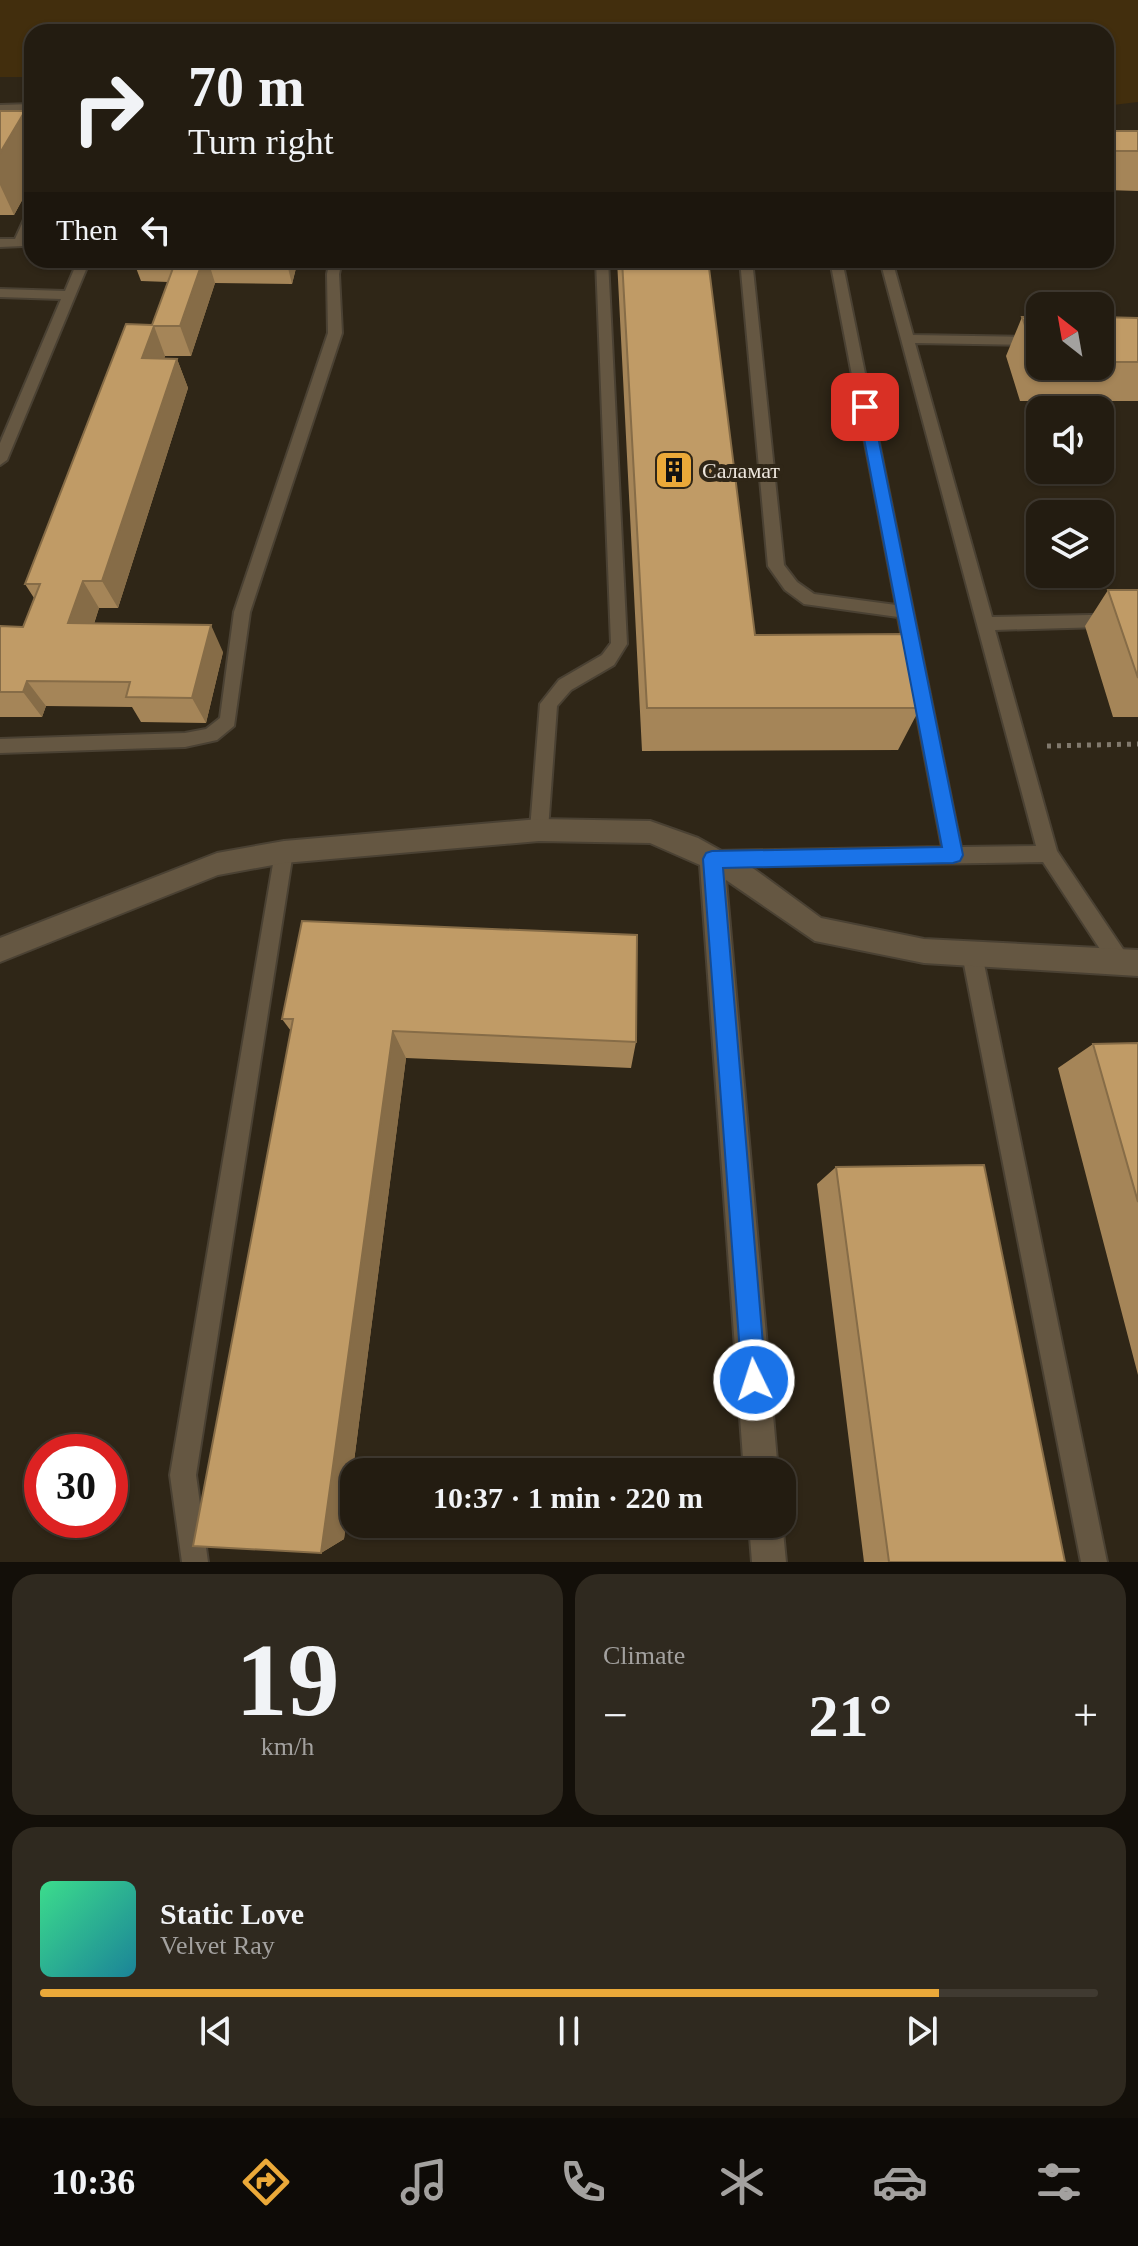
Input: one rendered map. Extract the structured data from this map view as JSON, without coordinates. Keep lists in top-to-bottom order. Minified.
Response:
{"places":{"building":["Саламат"]},"north":"top left","page":{"turn":["70 m","Turn right"],"then":"Then","limit":"30","trip":"10:37 · 1 min · 220 m","tile":[["19","km/h"],"Climate"],"heat":["−","21°","+"],"song":["Static Love","Velvet Ray"],"tabs":"10:36"}}
